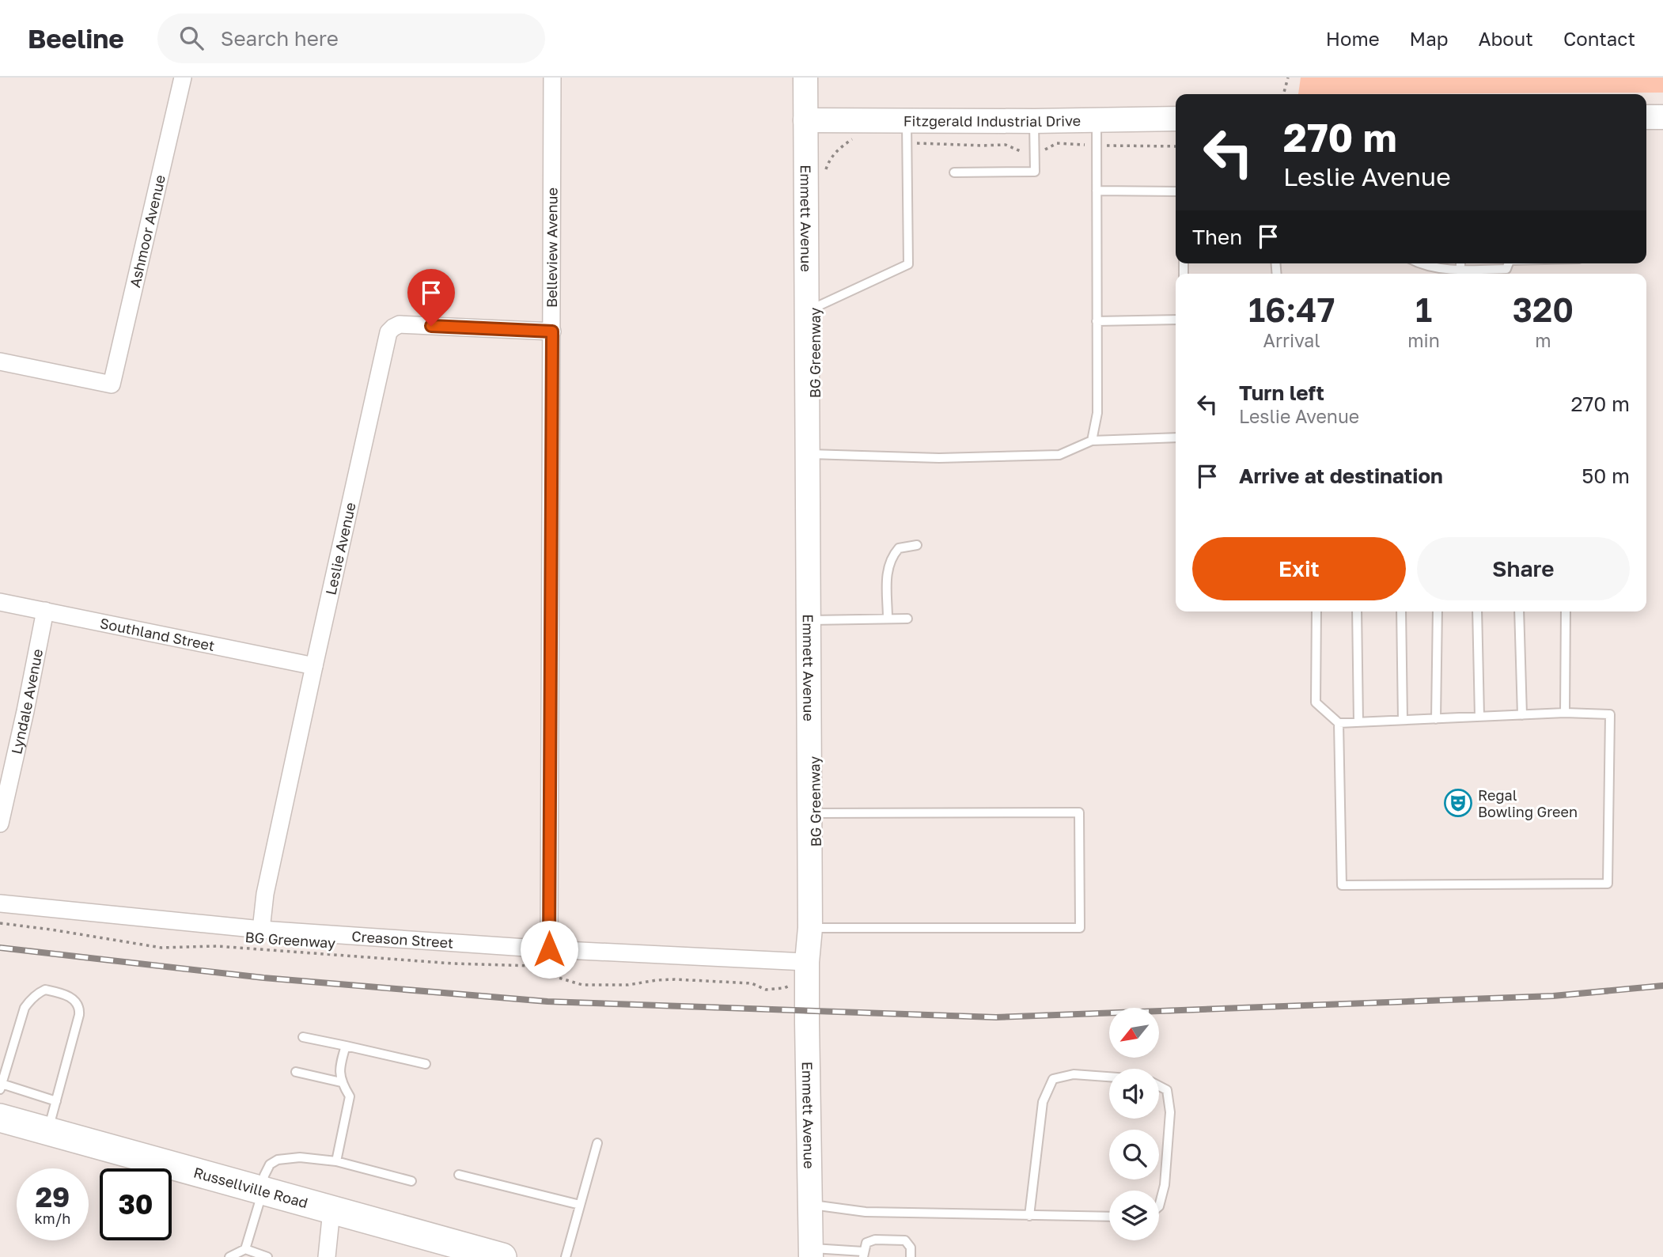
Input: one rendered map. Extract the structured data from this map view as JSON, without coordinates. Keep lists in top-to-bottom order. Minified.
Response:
{"streets":{"main road":["Russellville Road"],"street":["Fitzgerald Industrial Drive","Emmett Avenue","Ashmoor Avenue","Belleview Avenue","Leslie Avenue","Southland Street","Lyndale Avenue","Creason Street"],"path":["BG Greenway"]},"crossings":[["Fitzgerald Industrial Drive","Emmett Avenue"],["Emmett Avenue","BG Greenway"],["Emmett Avenue","Creason Street"],["Belleview Avenue","Leslie Avenue"],["Belleview Avenue","Creason Street"],["BG Greenway","Creason Street"],["Leslie Avenue","Southland Street"],["Leslie Avenue","Creason Street"],["Southland Street","Lyndale Avenue"]],"places":{"theatre":["Regal Bowling Green"]},"north":"bottom left","page":{"header":"Beeline","search":"Search here","nav":["Home","Map","About","Contact"],"turn":["270 m","Leslie Avenue"],"then":"Then","eta":["16:47","Arrival","1","min","320","m"],"list":[{"name":"Turn left","note":"Leslie Avenue","value":"270 m"},{"name":"Arrive at destination","value":"50 m"}],"buttons":["Exit","Share"],"speed":"29 km/h","limit":"30"}}
